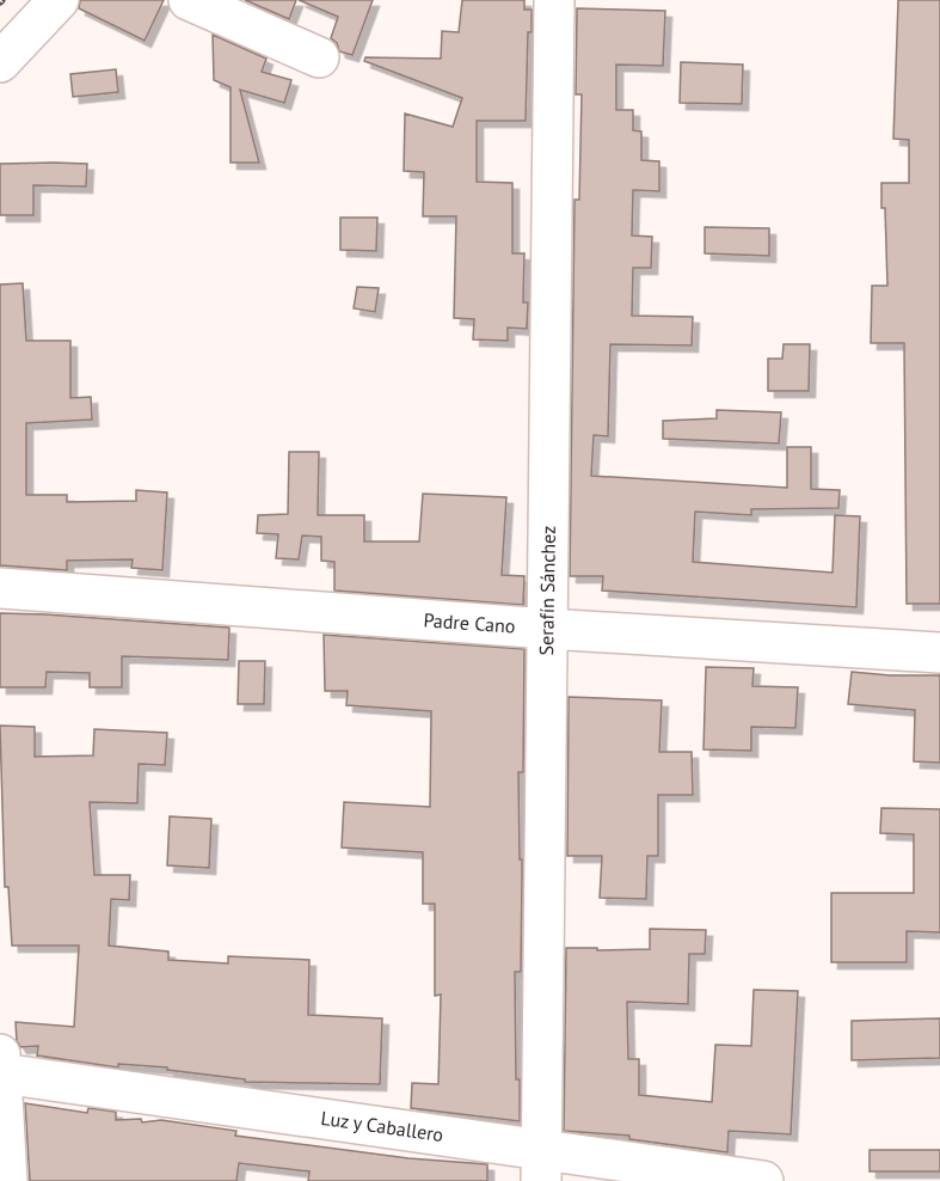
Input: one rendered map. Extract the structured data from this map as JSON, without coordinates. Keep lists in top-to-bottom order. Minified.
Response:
{"streets":{"street":["Serafín Sánchez","Padre Cano","Luz y Caballero"]},"crossings":[["Serafín Sánchez","Padre Cano"],["Serafín Sánchez","Luz y Caballero"]]}
